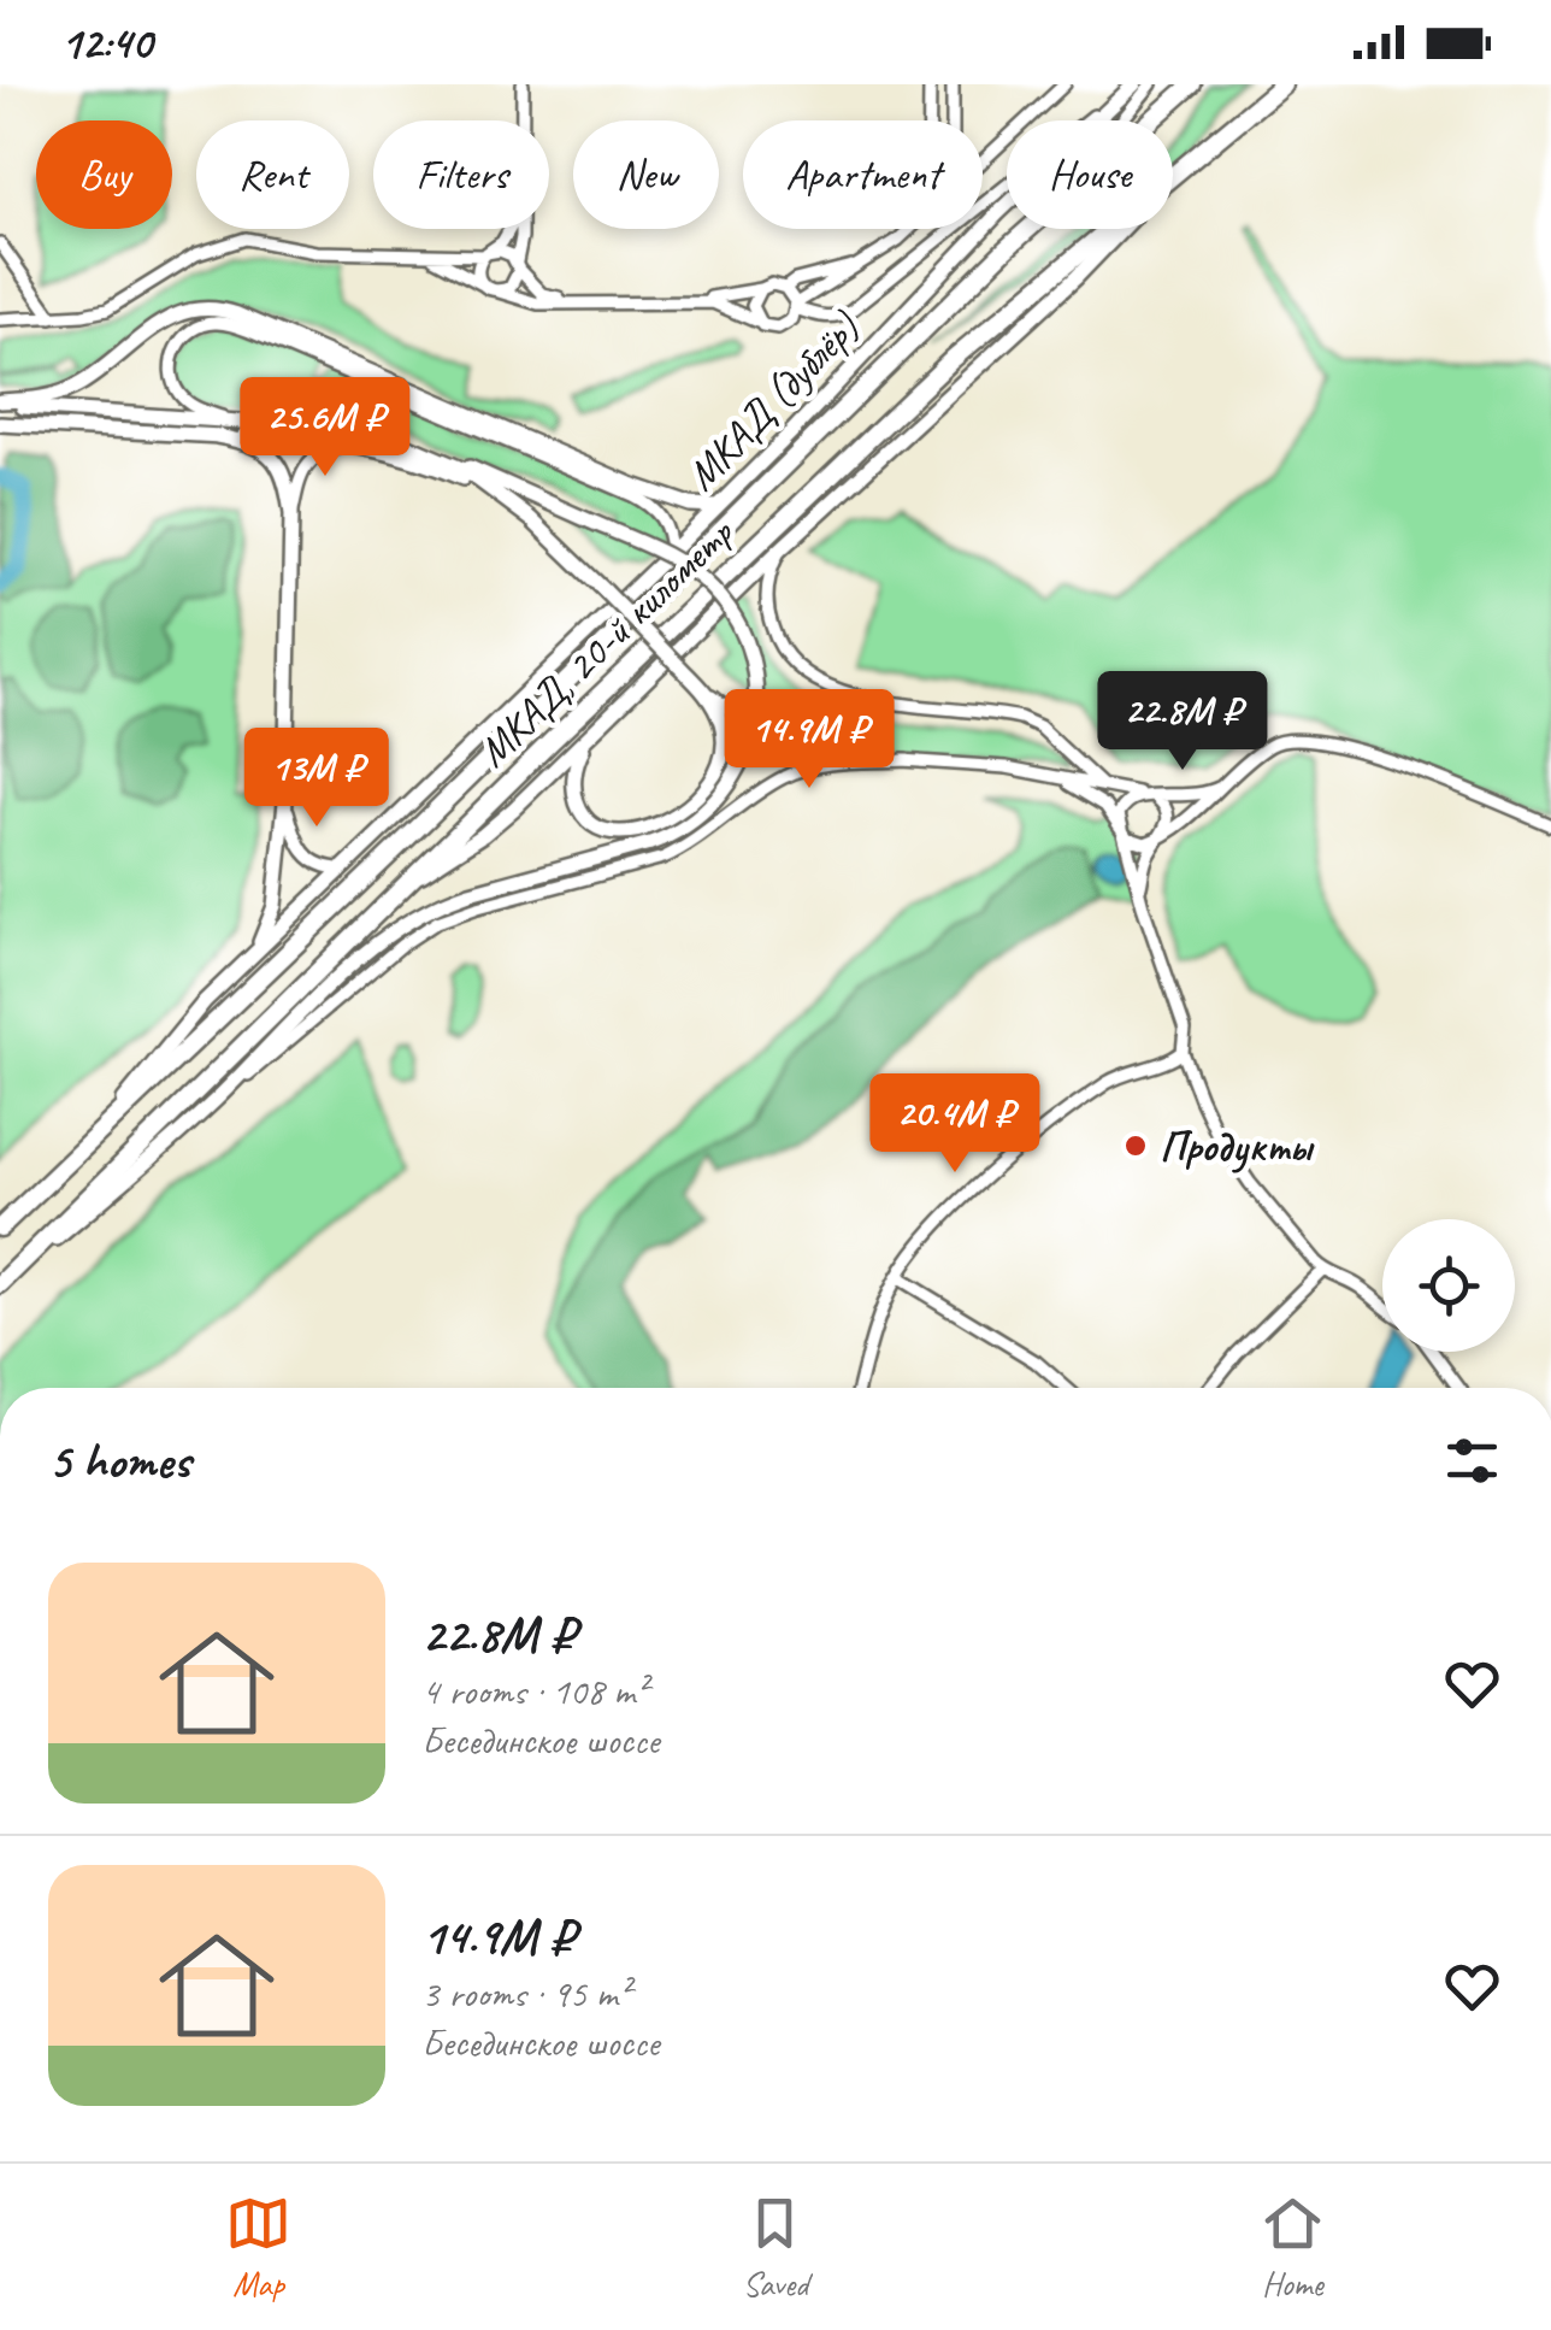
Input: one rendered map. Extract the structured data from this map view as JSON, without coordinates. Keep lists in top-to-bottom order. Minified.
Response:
{"streets":{"highway":["МКАД, 20-й километр"],"main road":["МКАД (дублёр)"]},"crossings":[["МКАД (дублёр)","МКАД, 20-й километр"]],"places":["Продукты"],"page":{"status":"12:40","chip":["Buy","Rent","Filters","New","Apartment","House"],"price":["25.6M ₽","22.8M ₽","14.9M ₽","13M ₽","20.4M ₽"],"heading":"5 homes","list":[{"name":"22.8M ₽","note":"4 rooms · 108 m² · Бесединское шоссе"},{"name":"14.9M ₽","note":"3 rooms · 95 m² · Бесединское шоссе"}],"tabs":["Map","Saved","Home"]}}
